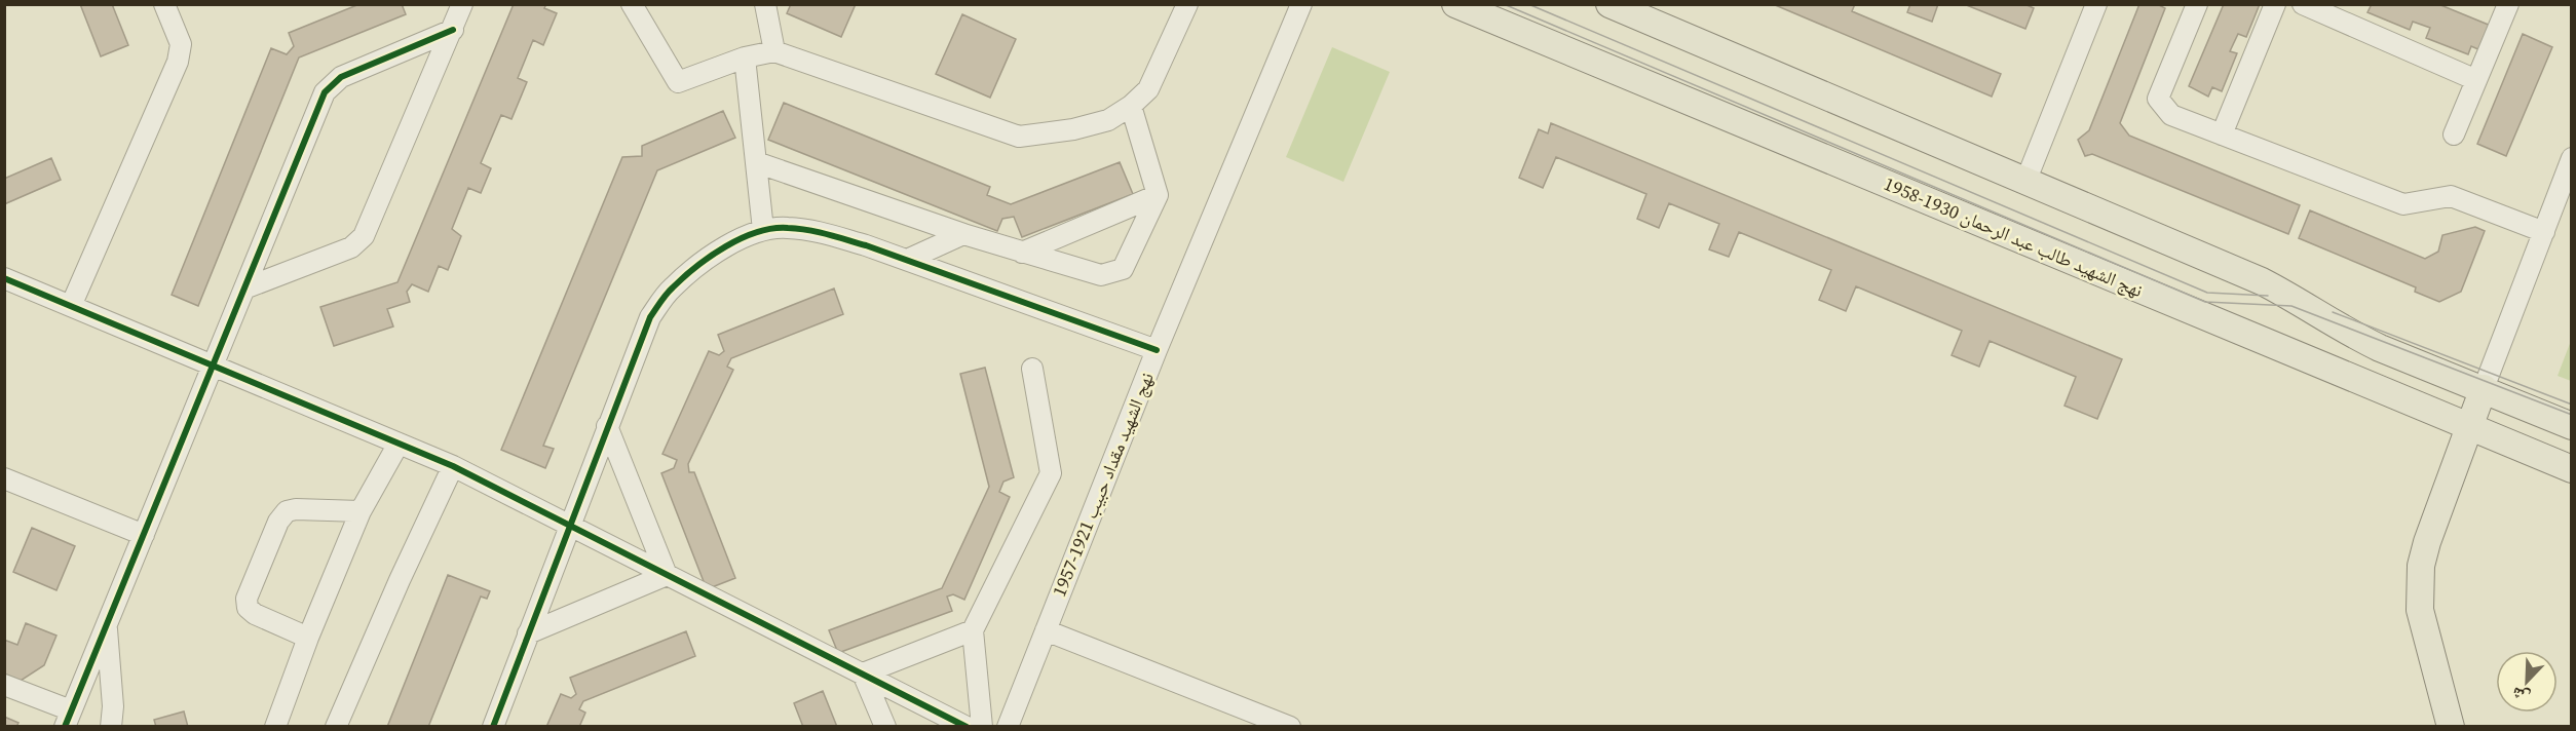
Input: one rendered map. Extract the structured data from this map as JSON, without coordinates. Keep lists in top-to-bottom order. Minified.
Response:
{"streets":{"main road":["نهج الشهيد طالب عبد الرحمان 1930-1958"],"street":["نهج الشهيد مقداد حبيب 1921-1957"]},"north":"bottom left"}
